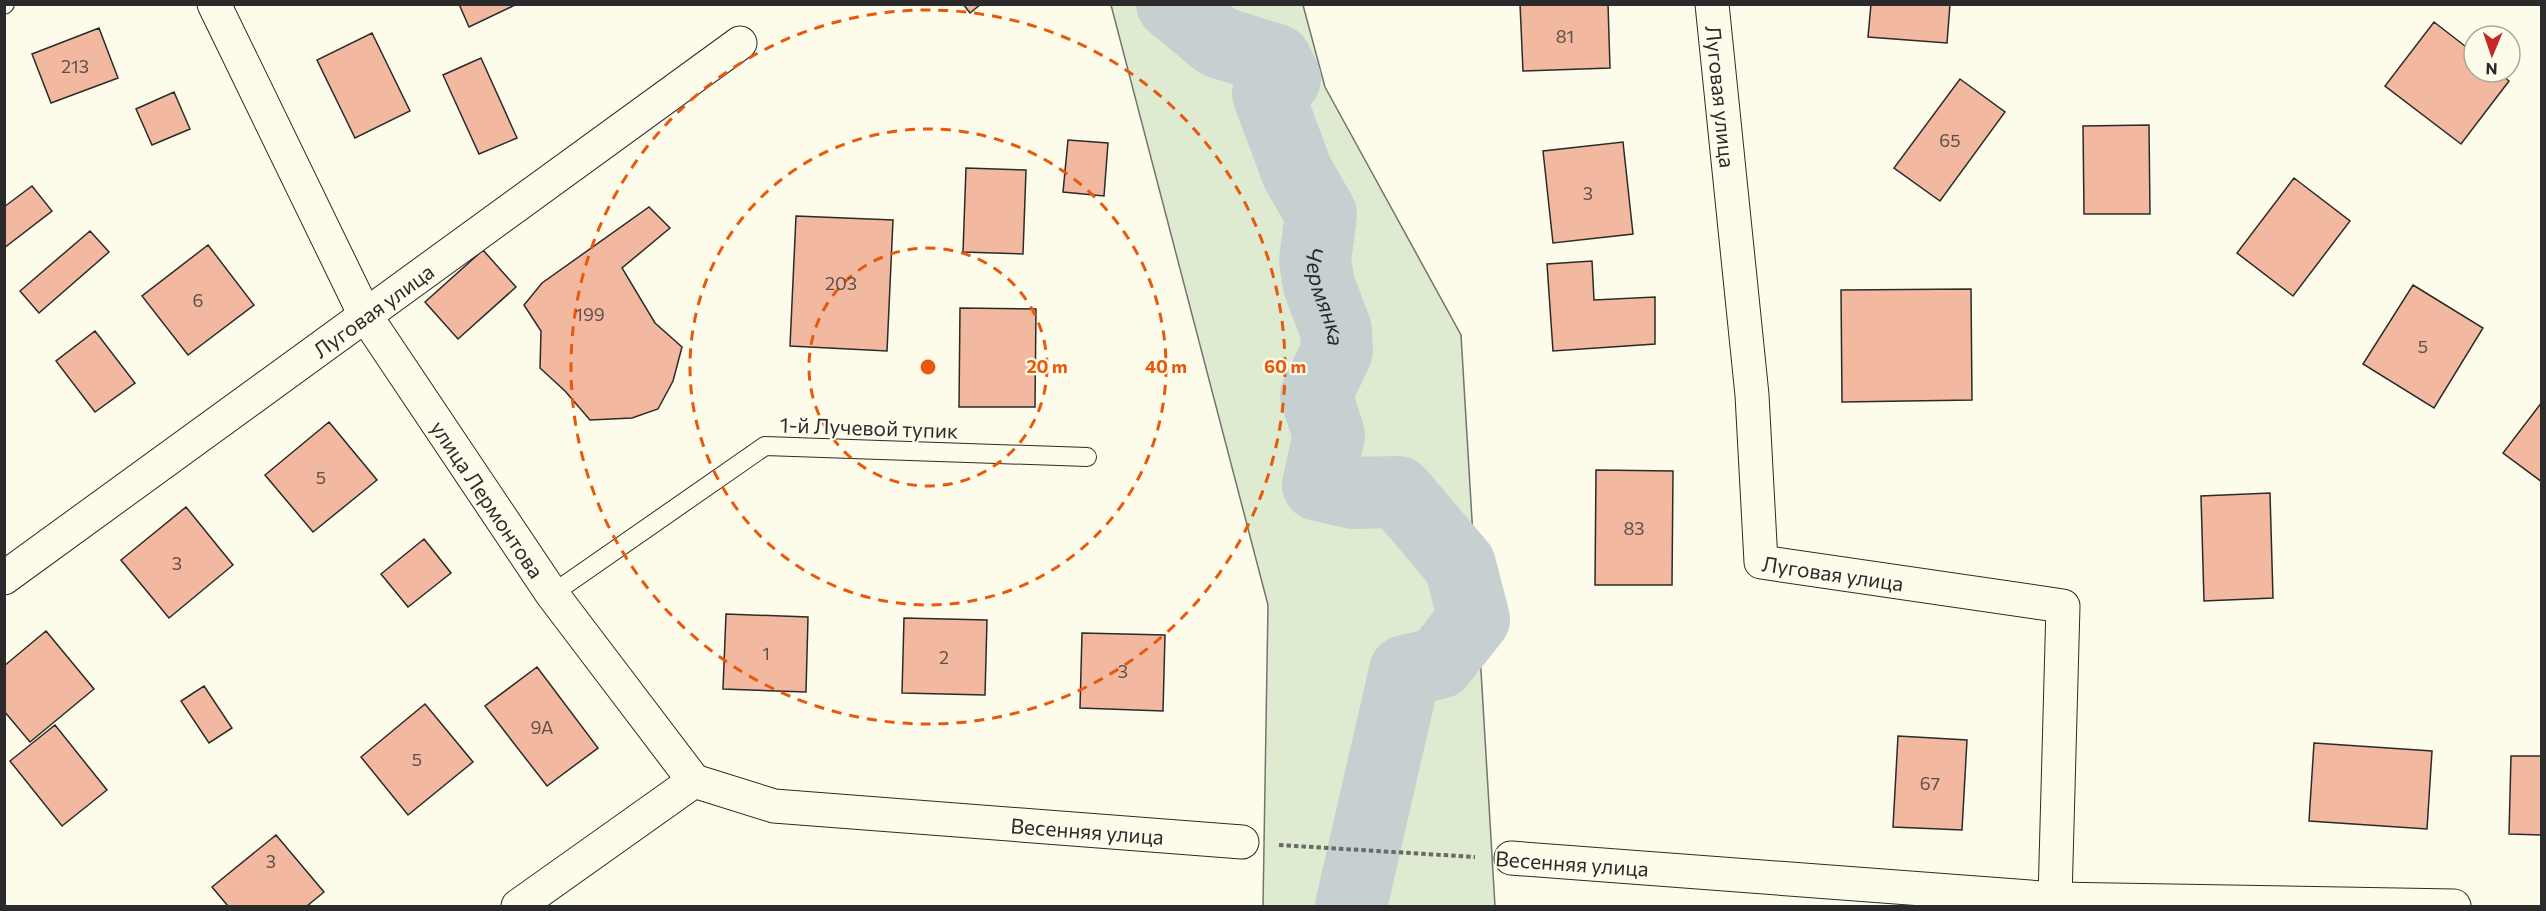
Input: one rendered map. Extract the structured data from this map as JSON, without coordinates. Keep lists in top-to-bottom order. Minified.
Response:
{"streets":{"street":["Луговая улица","улица Лермонтова","Весенняя улица"],"lane":["1-й Лучевой тупик"]},"crossings":[["Луговая улица","улица Лермонтова"],["Луговая улица","Весенняя улица"],["1-й Лучевой тупик","улица Лермонтова"],["улица Лермонтова","Весенняя улица"]],"water":["Чермянка"],"house_numbers":["81","213","65","3","203","6","199","5","5","83","3","1","2","3","9А","5","67","3"],"north":"bottom","rings":["20 m","40 m","60 m"]}
